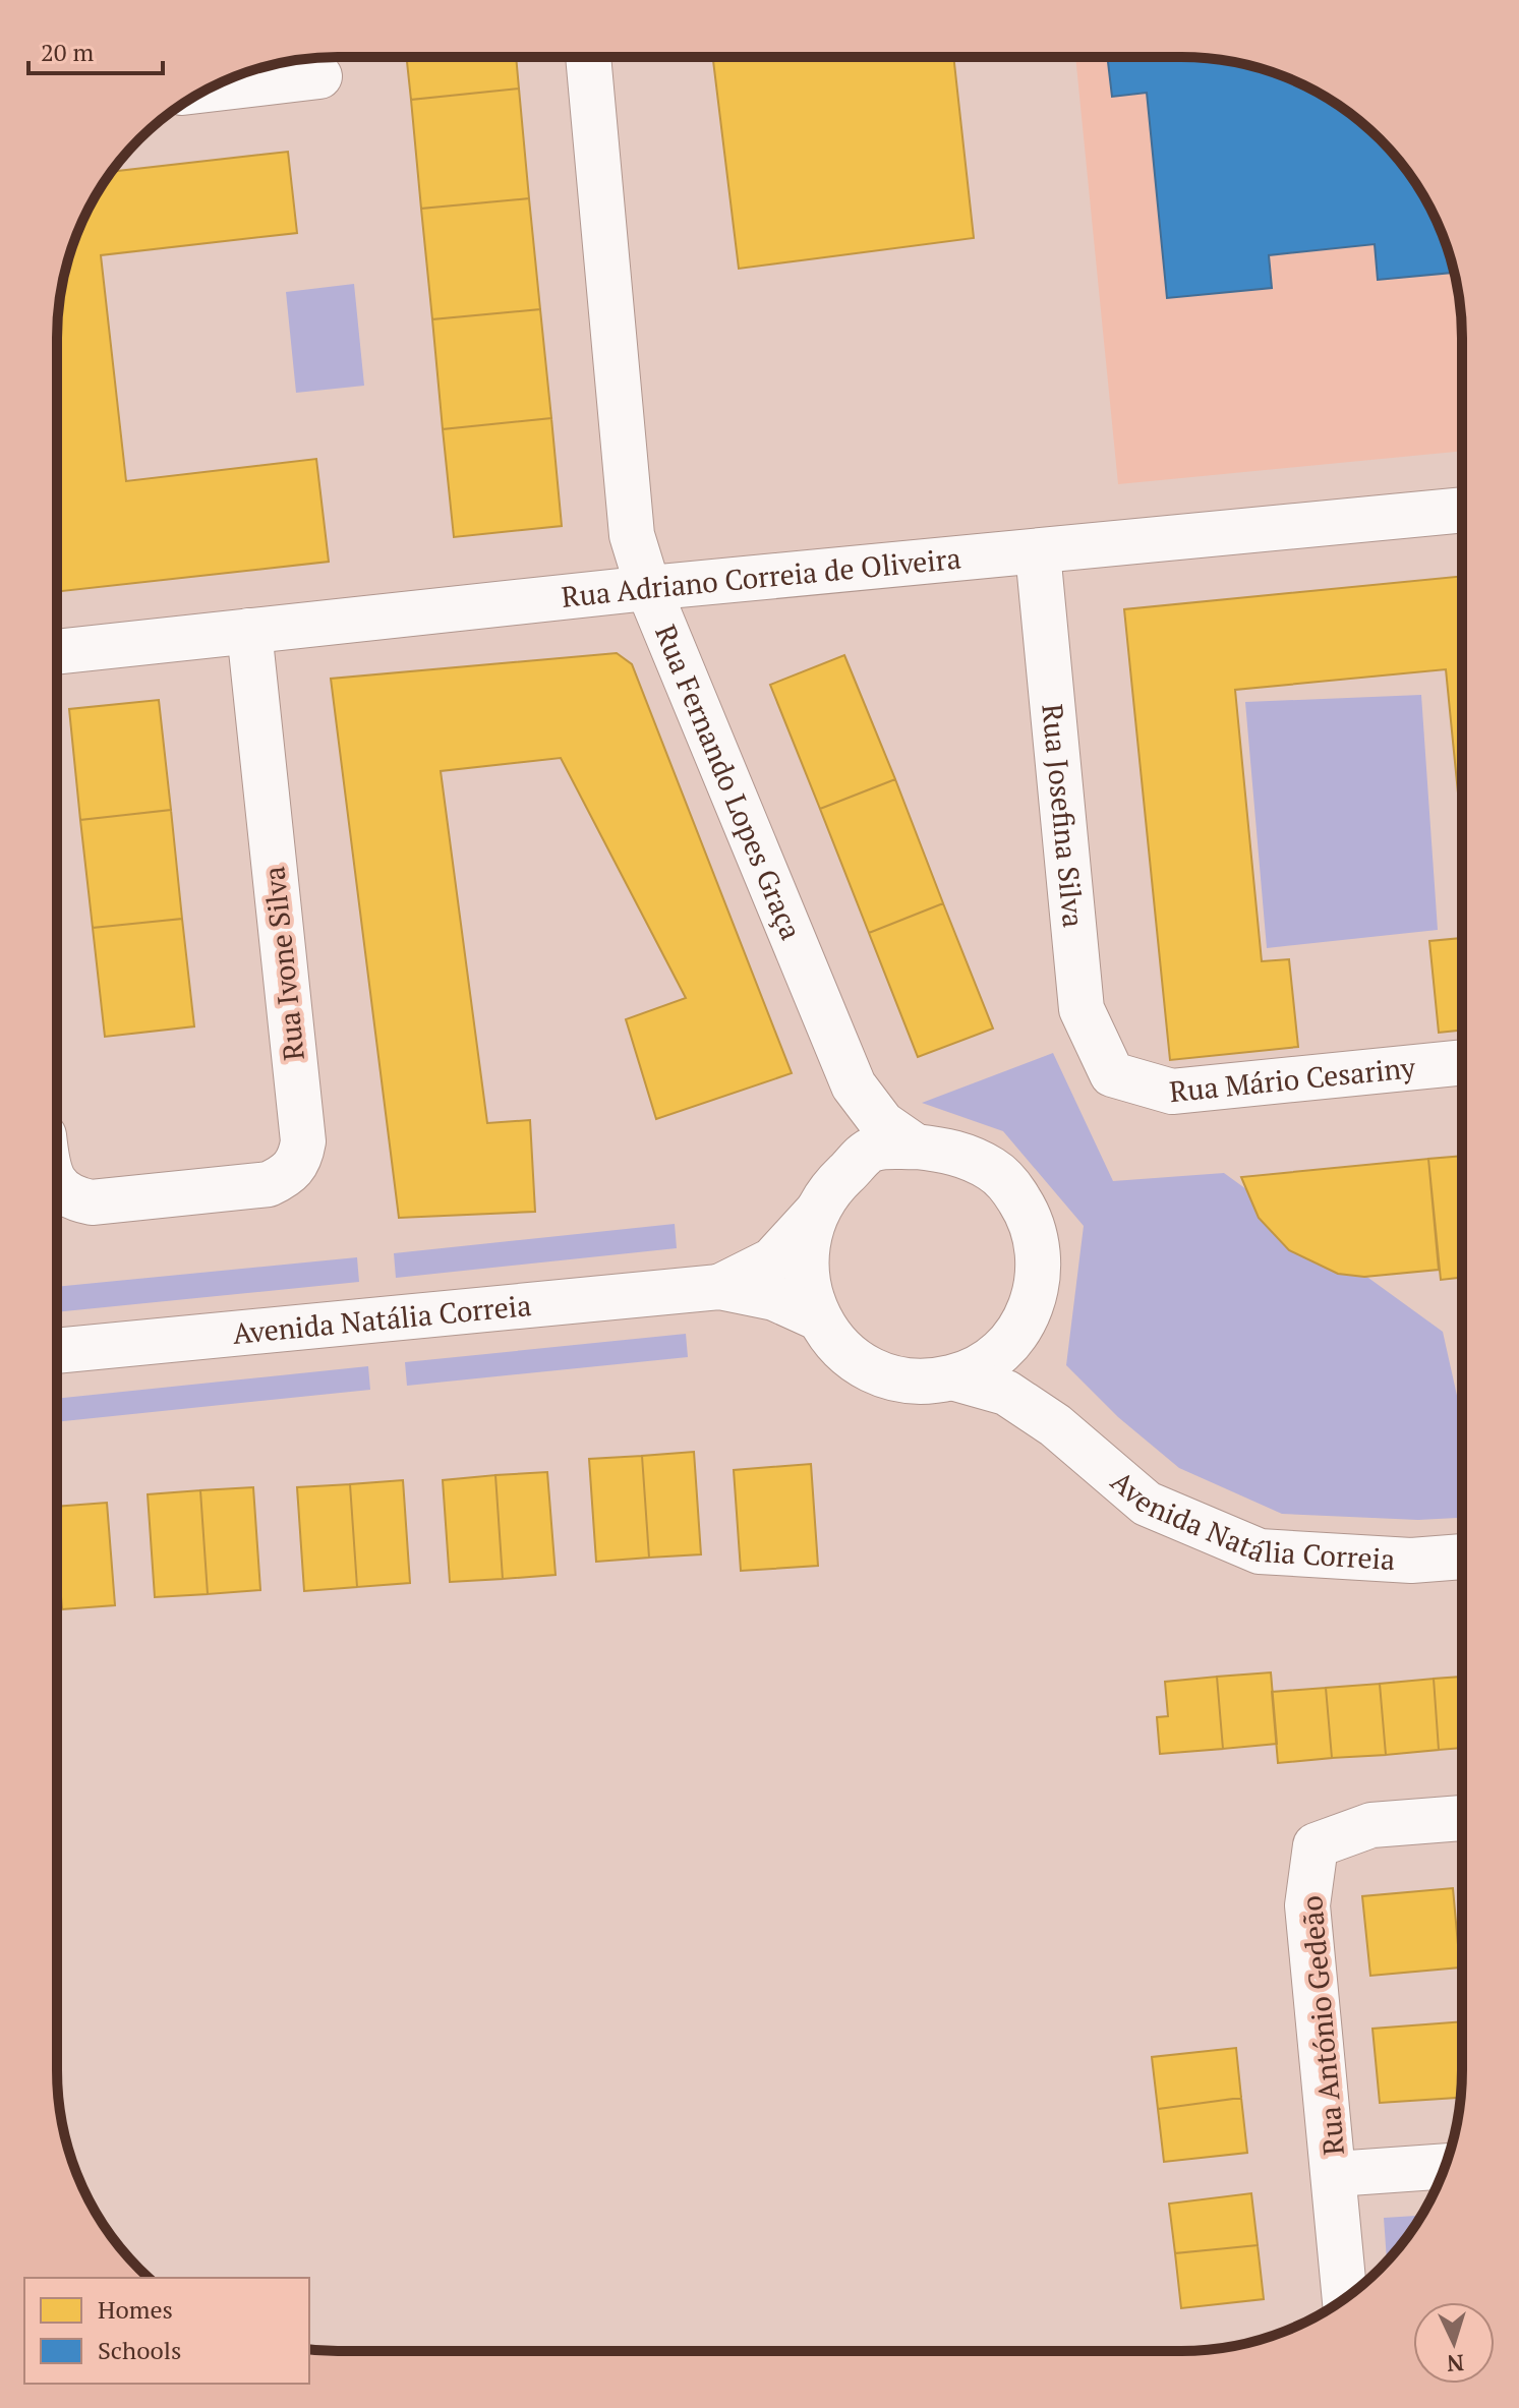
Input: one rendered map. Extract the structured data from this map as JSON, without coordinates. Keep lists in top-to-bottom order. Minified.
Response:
{"streets":{"street":["Rua Adriano Correia de Oliveira","Rua Fernando Lopes Graça","Rua Josefina Silva","Rua Ivone Silva","Rua Mário Cesariny","Avenida Natália Correia","Rua António Gedeão"]},"crossings":[["Rua Adriano Correia de Oliveira","Rua Fernando Lopes Graça"],["Rua Adriano Correia de Oliveira","Rua Josefina Silva"],["Rua Adriano Correia de Oliveira","Rua Ivone Silva"],["Rua Fernando Lopes Graça","Avenida Natália Correia"],["Rua Josefina Silva","Rua Mário Cesariny"]],"legend":["Homes","Schools"],"scale_bar":"20 m","north":"bottom"}
